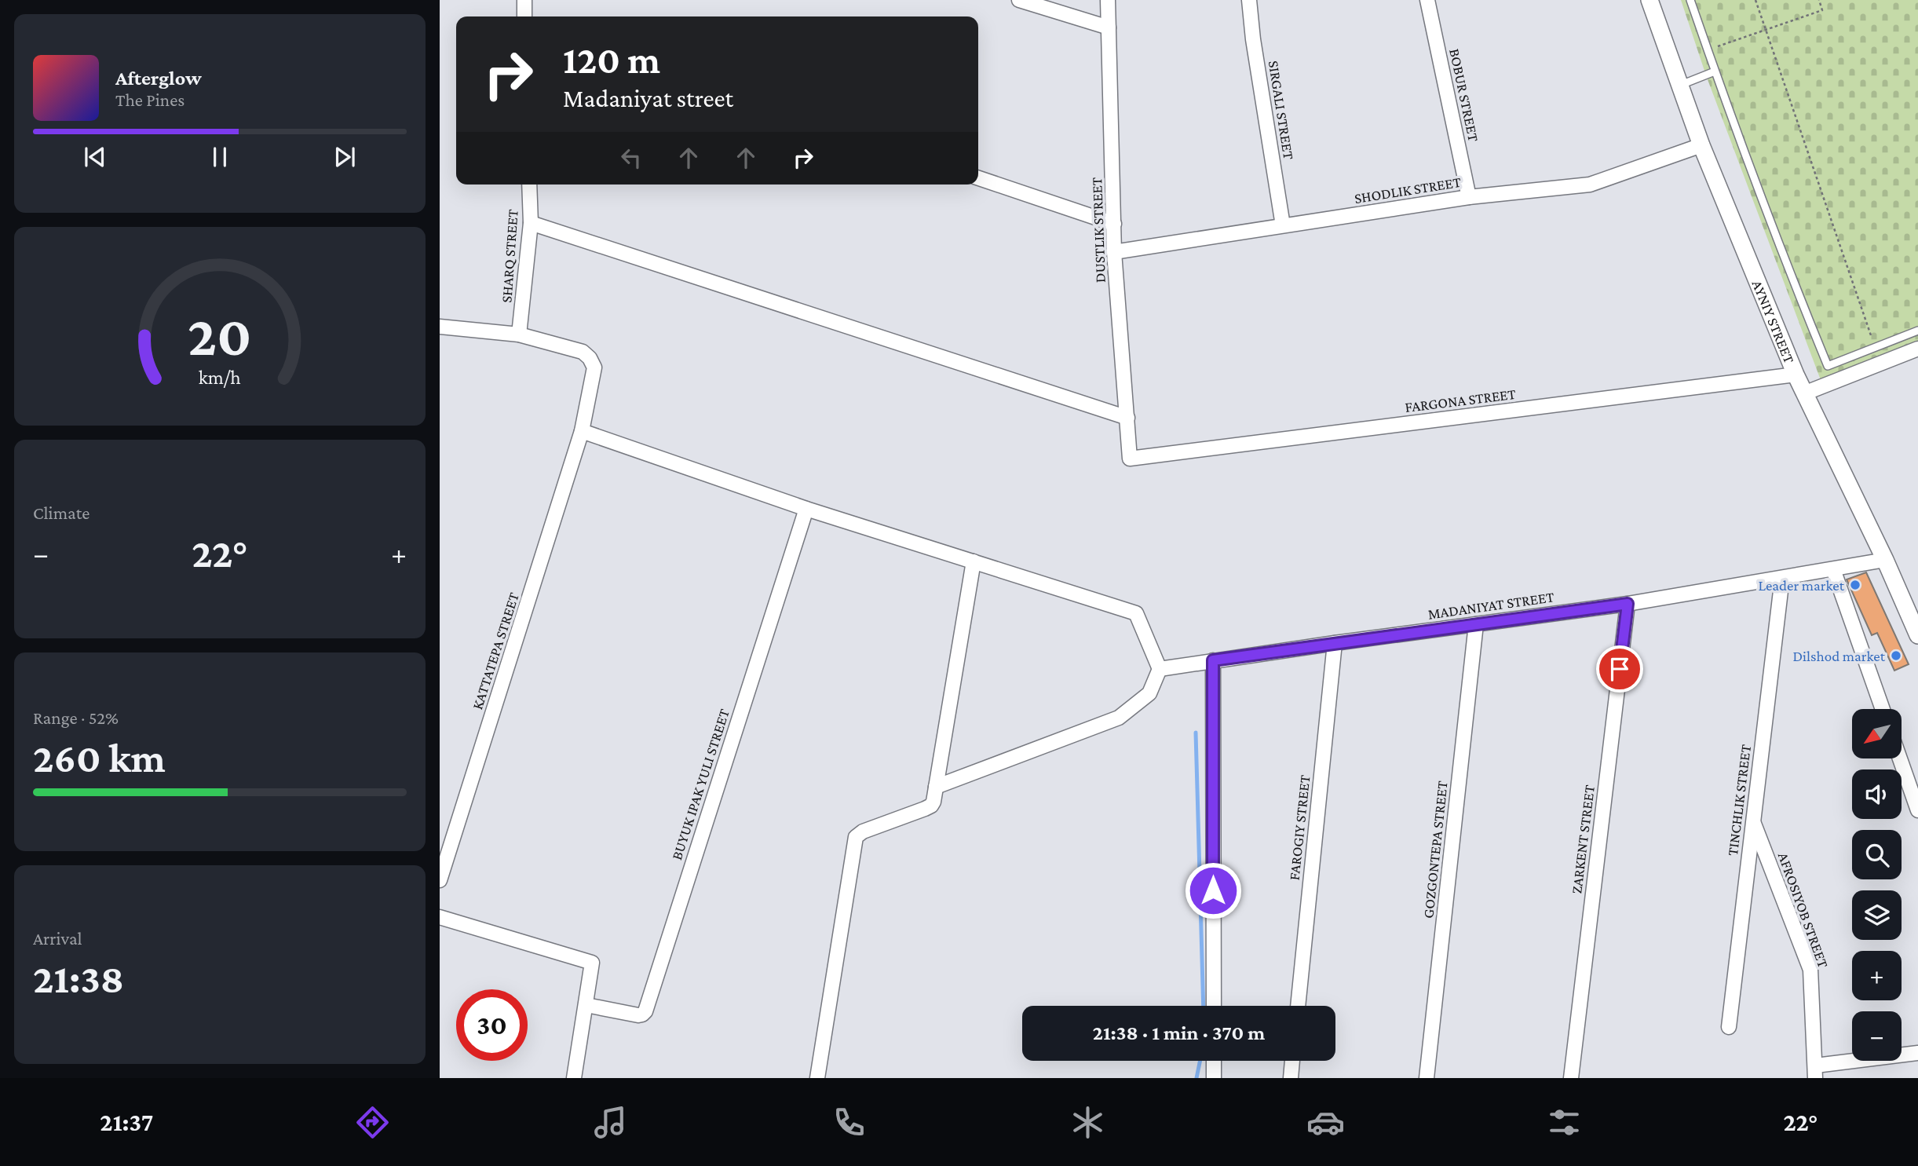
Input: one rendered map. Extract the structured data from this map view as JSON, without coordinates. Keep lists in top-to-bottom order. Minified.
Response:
{"streets":{"street":["BOBUR STREET","SIRGALI STREET","SHODLIK STREET","DUSTLIK STREET","SHARQ STREET","AYNIY STREET","FARGONA STREET","MADANIYAT STREET","KATTATEPA STREET","BUYUK IPAK YULI STREET","TINCHLIK STREET","FAROGIY STREET","ZARKENT STREET","GOZGONTEPA STREET","AFROSIYOB STREET"]},"crossings":[["BOBUR STREET","SHODLIK STREET"],["SIRGALI STREET","SHODLIK STREET"],["SHODLIK STREET","DUSTLIK STREET"],["SHODLIK STREET","AYNIY STREET"],["DUSTLIK STREET","FARGONA STREET"],["SHARQ STREET","KATTATEPA STREET"],["AYNIY STREET","FARGONA STREET"],["AYNIY STREET","MADANIYAT STREET"],["MADANIYAT STREET","TINCHLIK STREET"],["MADANIYAT STREET","FAROGIY STREET"],["MADANIYAT STREET","ZARKENT STREET"],["MADANIYAT STREET","GOZGONTEPA STREET"],["TINCHLIK STREET","AFROSIYOB STREET"]],"places":["Leader market","Dilshod market"],"north":"bottom left","page":{"turn":["120 m","Madaniyat street"],"song":["Afterglow","The Pines"],"tile":["Climate",["Range · 52%","260 km"],["Arrival","21:38"]],"heat":["−","22°","+"],"map_buttons":["+","−"],"limit":"30","trip":"21:38 · 1 min · 370 m","tabs":["21:37","22°"],"gauge":["20","km/h"]}}
